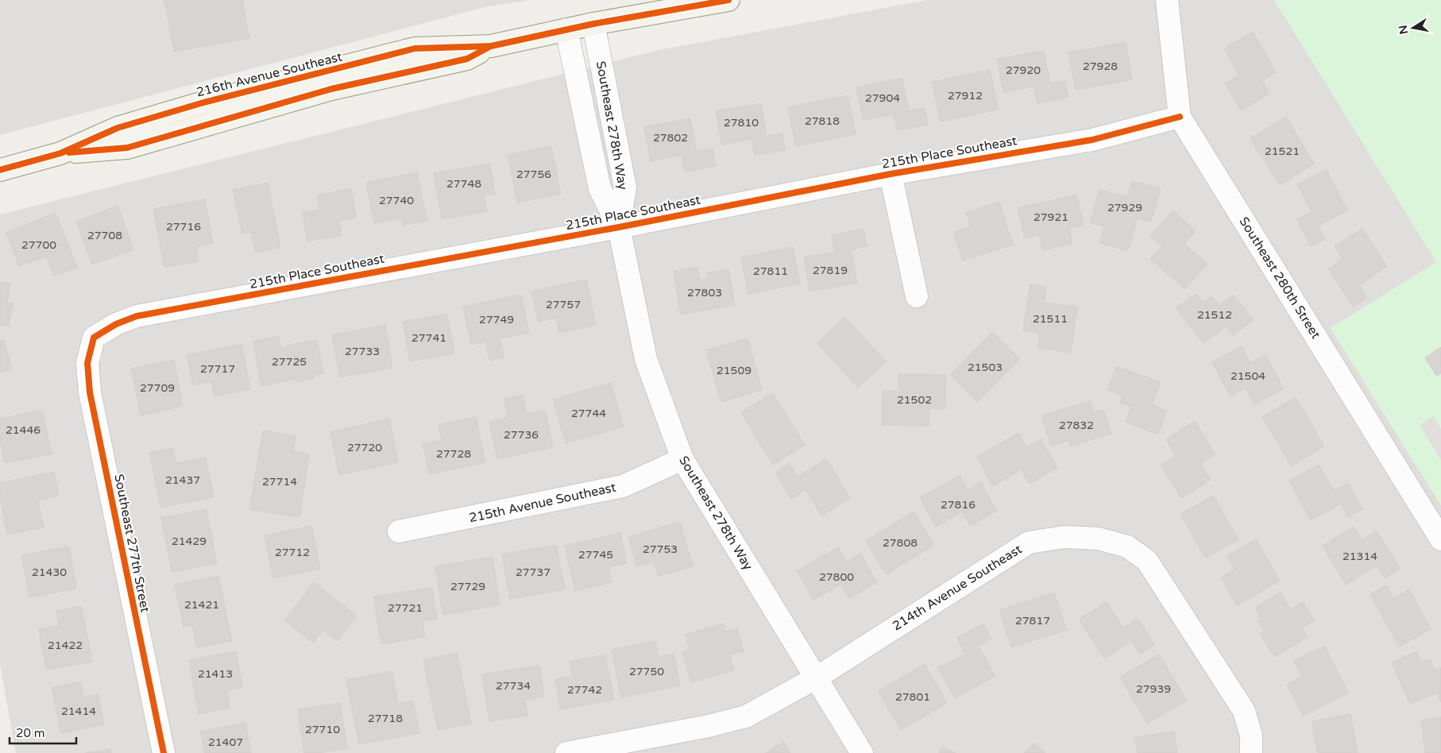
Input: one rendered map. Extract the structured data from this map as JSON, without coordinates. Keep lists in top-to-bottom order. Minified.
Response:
{"streets":{"street":["216th Avenue Southeast","Southeast 278th Way","215th Place Southeast","Southeast 280th Street","215th Avenue Southeast","Southeast 277th Street","214th Avenue Southeast"]},"crossings":[["216th Avenue Southeast","Southeast 278th Way"],["Southeast 278th Way","215th Place Southeast"],["Southeast 278th Way","215th Avenue Southeast"],["Southeast 278th Way","214th Avenue Southeast"],["215th Place Southeast","Southeast 280th Street"],["215th Place Southeast","Southeast 277th Street"]],"house_numbers":["27928","27920","27912","27904","27818","27810","27802","21521","27756","27748","27740","27929","27921","27716","27708","27700","27819","27811","27803","27757","21512","21511","27749","27741","27733","27725","21503","27717","21509","21504","27709","21502","27744","27832","21446","27736","27720","27728","21437","27714","27816","21429","27808","27753","27712","27745","21314","21430","27737","27800","27729","21421","27721","27817","21422","27750","21413","27734","27939","27742","27801","21414","27718","27710","21407"],"scale_bar":"20 m","north":"left"}
